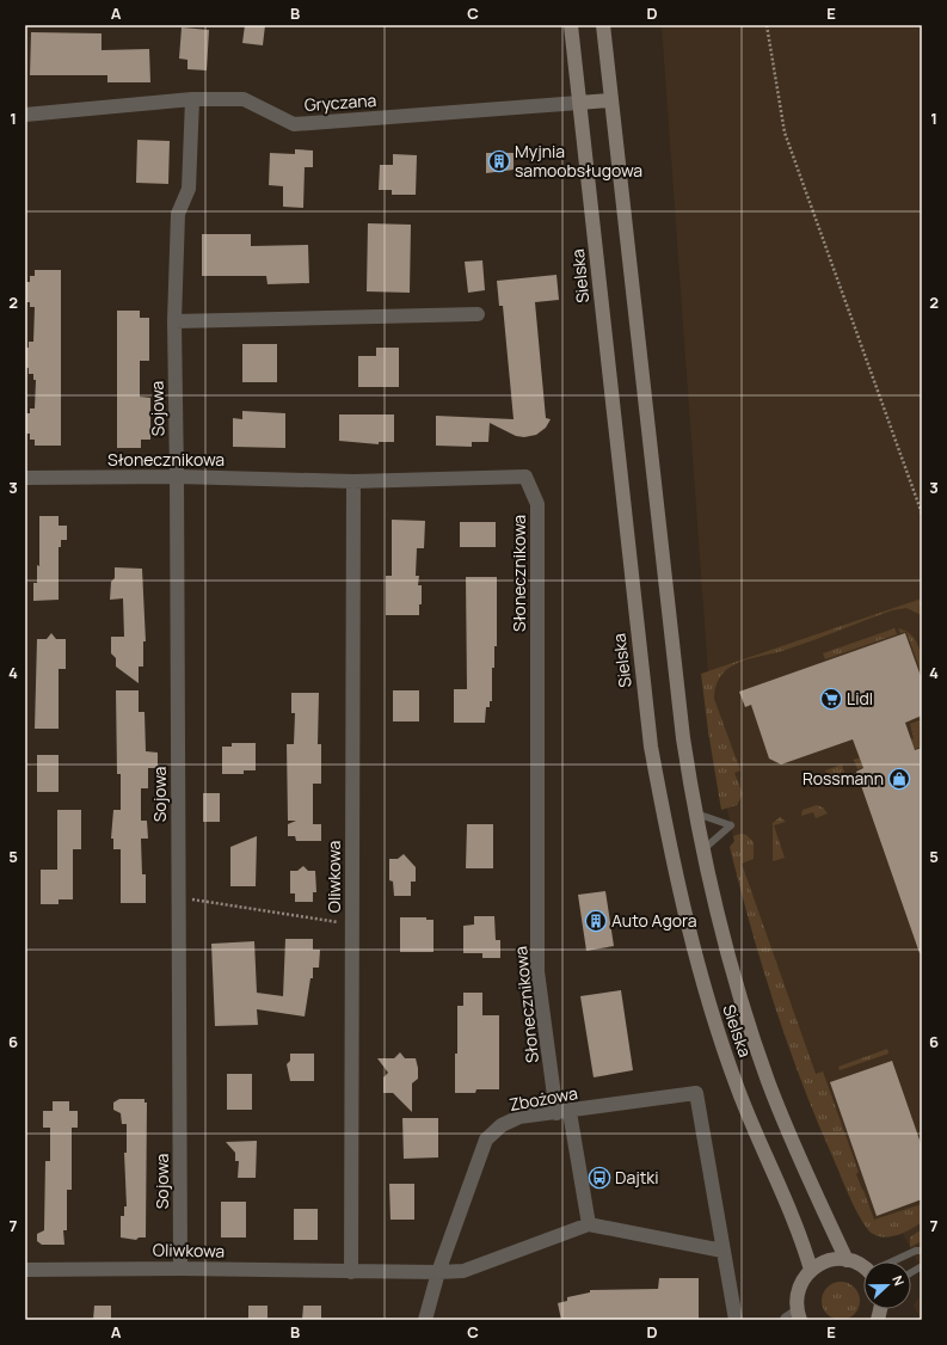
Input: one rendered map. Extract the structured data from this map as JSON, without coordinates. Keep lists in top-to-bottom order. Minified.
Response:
{"streets":{"main road":["Sielska"],"street":["Gryczana","Sojowa","Słonecznikowa","Oliwkowa","Zbożowa"]},"crossings":[["Gryczana","Sielska"],["Gryczana","Sojowa"],["Sojowa","Słonecznikowa"],["Sojowa","Oliwkowa"],["Słonecznikowa","Oliwkowa"],["Słonecznikowa","Zbożowa"],["Oliwkowa","Zbożowa"]],"places":{"building":["Myjnia samoobsługowa","Auto Agora"],"supermarket":["Lidl"],"shop":["Rossmann"],"bus stop":["Dajtki"]},"north":"right","grid":{"columns":["A","B","C","D","E"],"rows":["1","2","3","4","5","6","7"]}}
